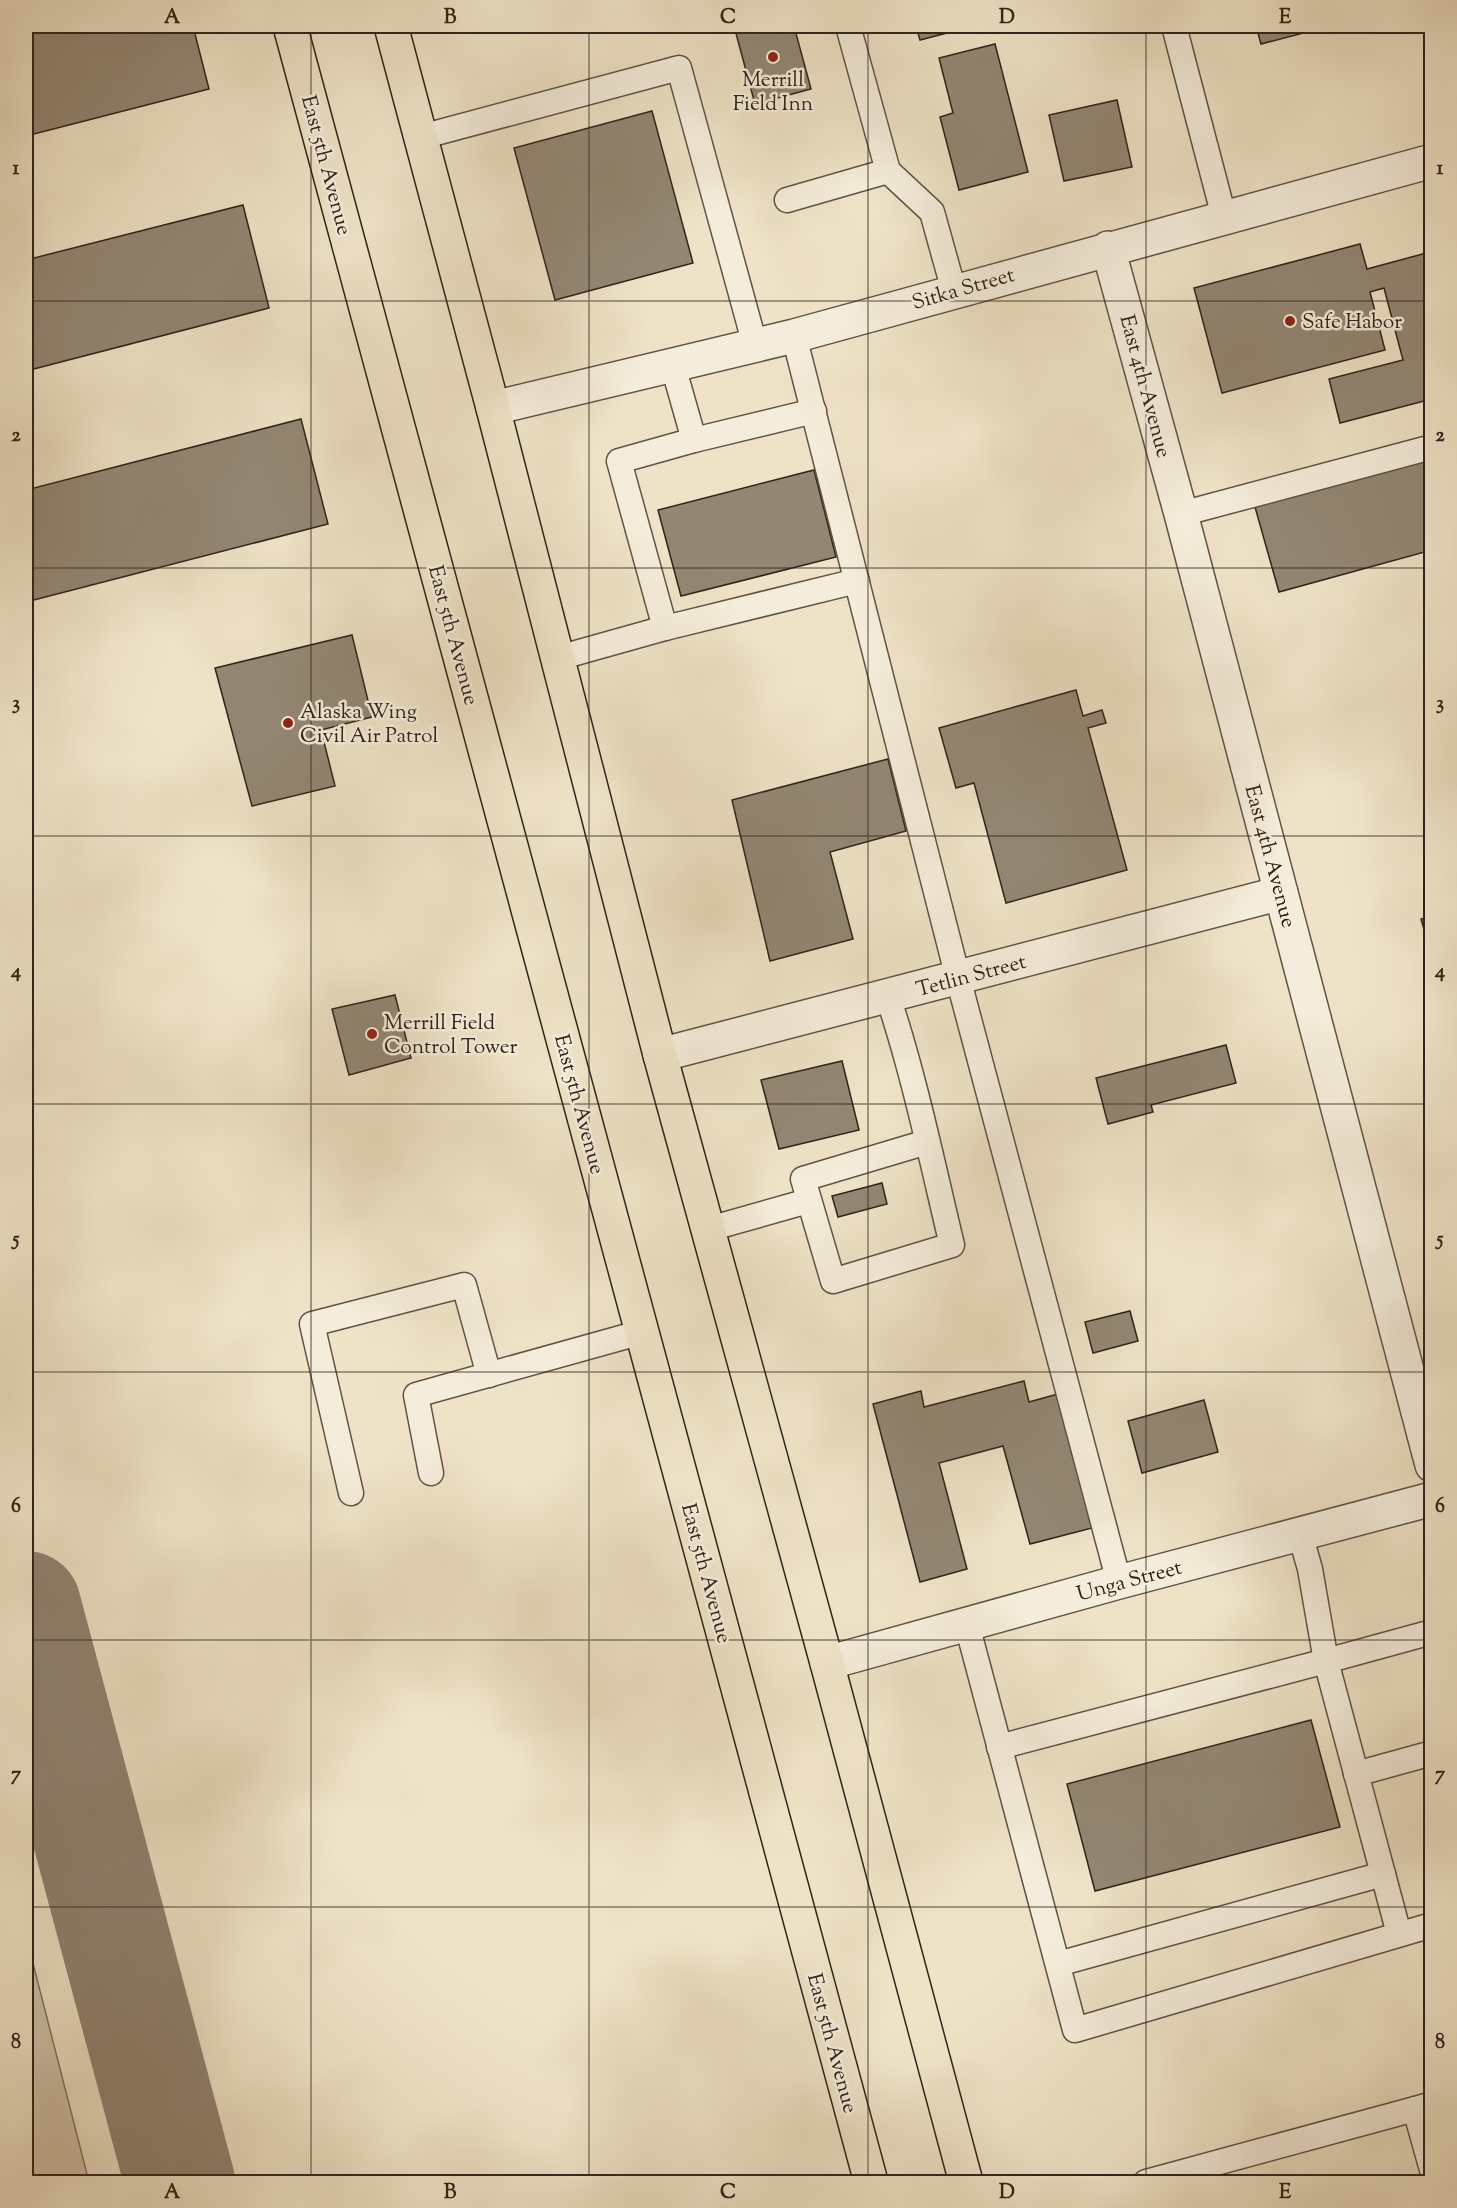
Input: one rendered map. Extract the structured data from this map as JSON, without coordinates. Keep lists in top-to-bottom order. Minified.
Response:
{"streets":{"highway":["East 5th Avenue"],"street":["Sitka Street","East 4th Avenue","Tetlin Street","Unga Street"]},"crossings":[["Sitka Street","East 4th Avenue"],["East 4th Avenue","Tetlin Street"]],"places":["Merrill Field Inn","Safe Habor","Alaska Wing Civil Air Patrol","Merrill Field Control Tower"],"grid":{"columns":["A","B","C","D","E"],"rows":["1","2","3","4","5","6","7","8"]}}
